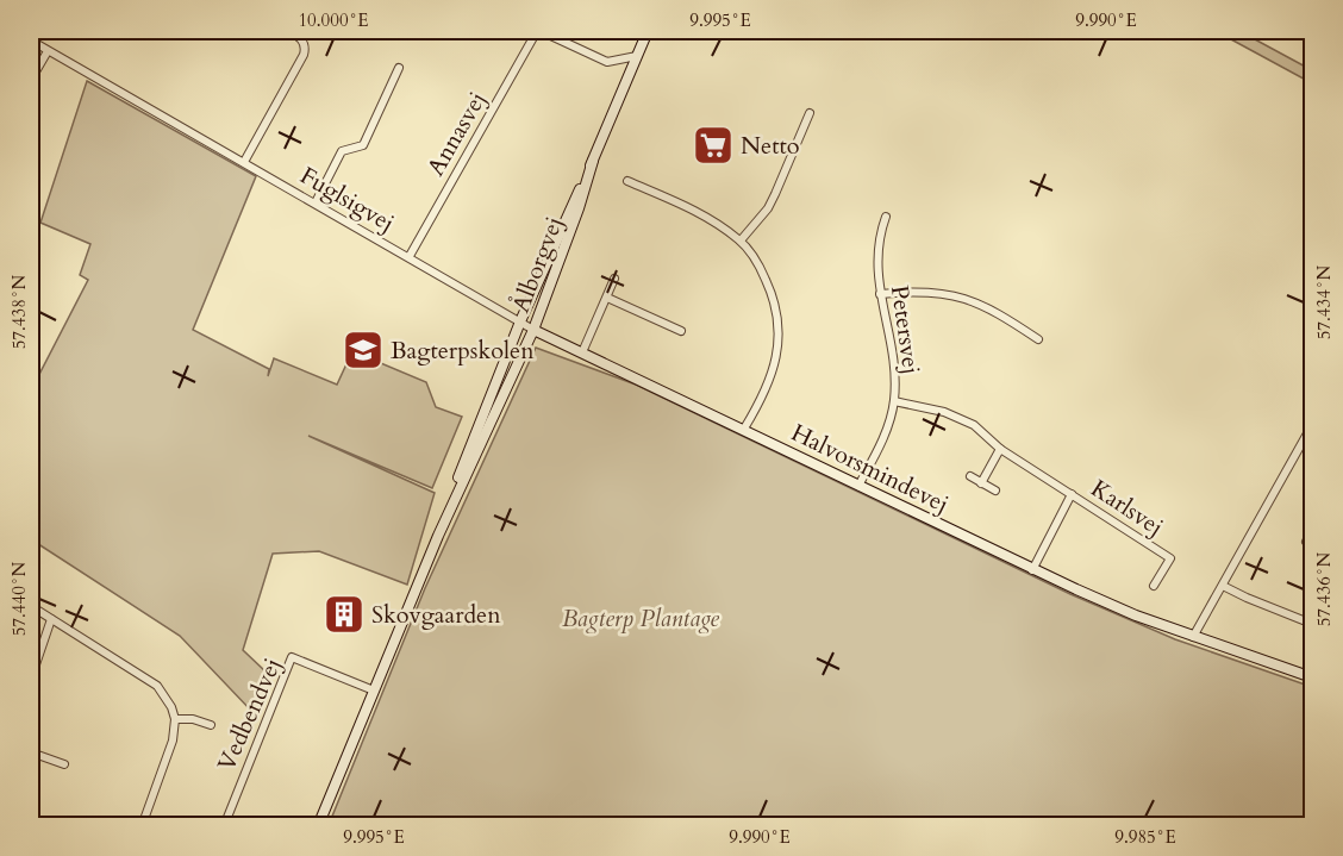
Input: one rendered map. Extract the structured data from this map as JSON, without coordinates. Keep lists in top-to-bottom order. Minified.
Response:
{"streets":{"main road":["Ålborgvej","Halvorsmindevej"],"street":["Annasvej","Fuglsigvej","Petersvej","Karlsvej","Vedbendvej"]},"crossings":[["Annasvej","Fuglsigvej"],["Fuglsigvej","Ålborgvej"],["Fuglsigvej","Halvorsmindevej"],["Ålborgvej","Halvorsmindevej"],["Ålborgvej","Vedbendvej"],["Petersvej","Halvorsmindevej"],["Petersvej","Karlsvej"],["Halvorsmindevej","Karlsvej"]],"parks":["Bagterp Plantage"],"places":{"supermarket":["Netto"],"school or university":["Bagterpskolen"],"building":["Skovgaarden"]},"coordinates":["10.000°E","9.995°E","9.990°E","57.434°N","57.438°N","57.436°N","57.440°N","9.985°E"]}
